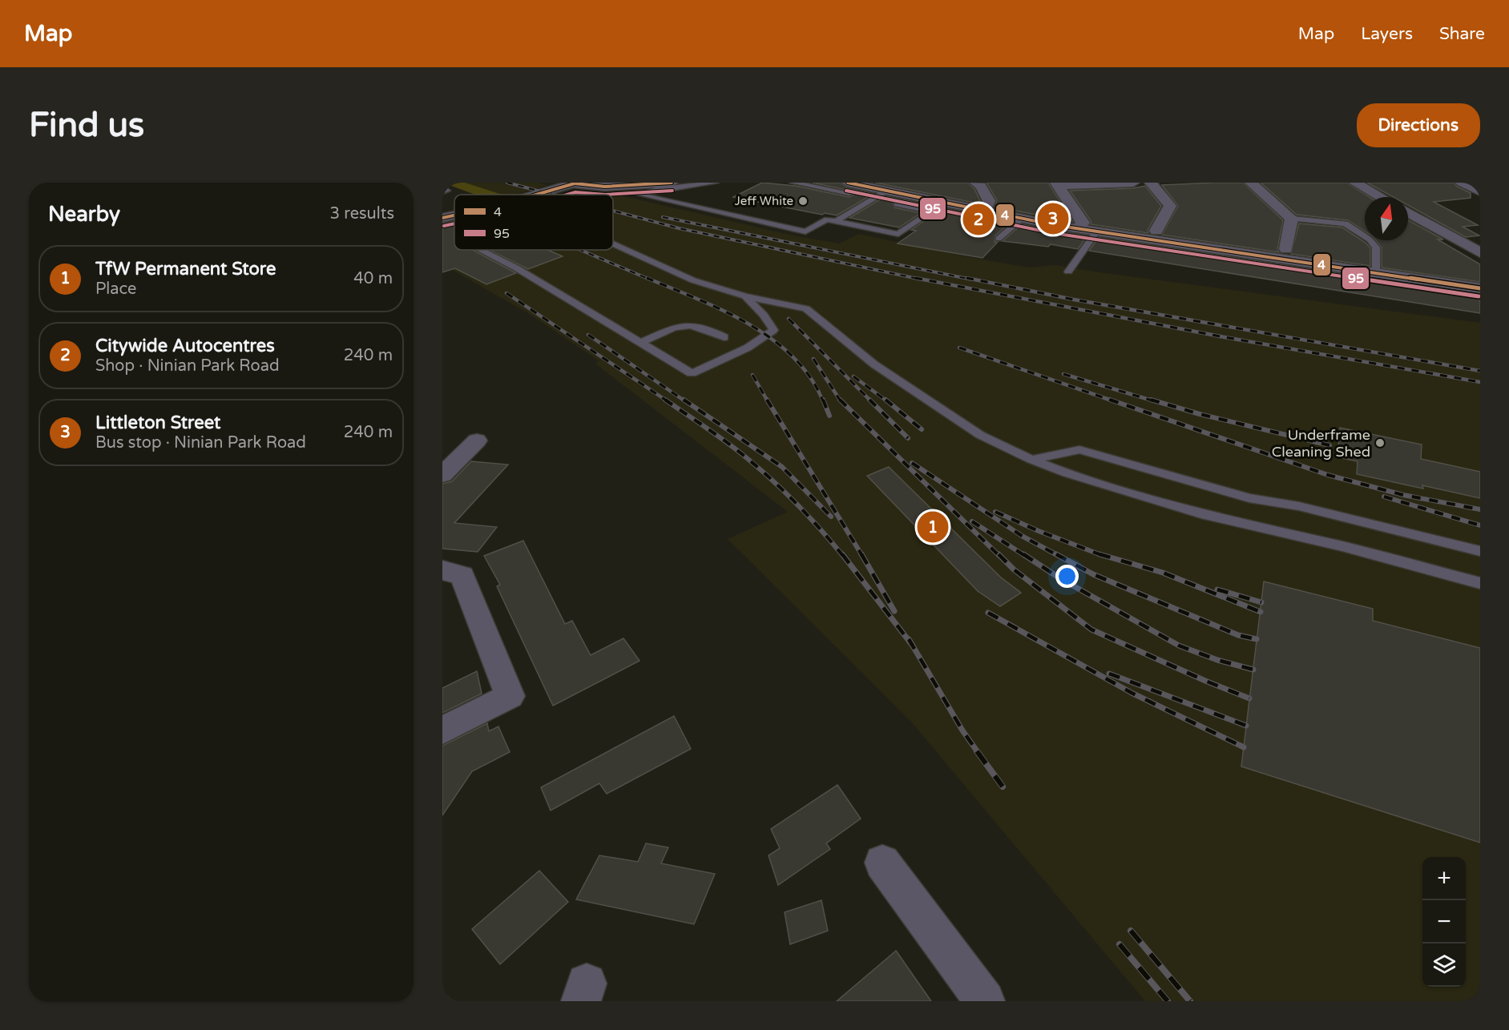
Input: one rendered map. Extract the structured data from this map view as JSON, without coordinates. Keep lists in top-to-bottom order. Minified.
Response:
{"places":["Jeff White","Underframe Cleaning Shed"],"lines":["transit line 4","transit line 95"],"legend":["4","95"],"north":"top","page":{"header":"Map","nav":["Map","Layers","Share"],"buttons":"Directions","title":"Find us","heading":["Nearby","3 results"],"pins":["3","2","1"],"list":[{"mark":"1","name":"TfW Permanent Store","note":"Place","value":"40 m"},{"mark":"2","name":"Citywide Autocentres","note":"Shop · Ninian Park Road","value":"240 m"},{"mark":"3","name":"Littleton Street","note":"Bus stop · Ninian Park Road","value":"240 m"}],"map_buttons":["+","−"]}}
